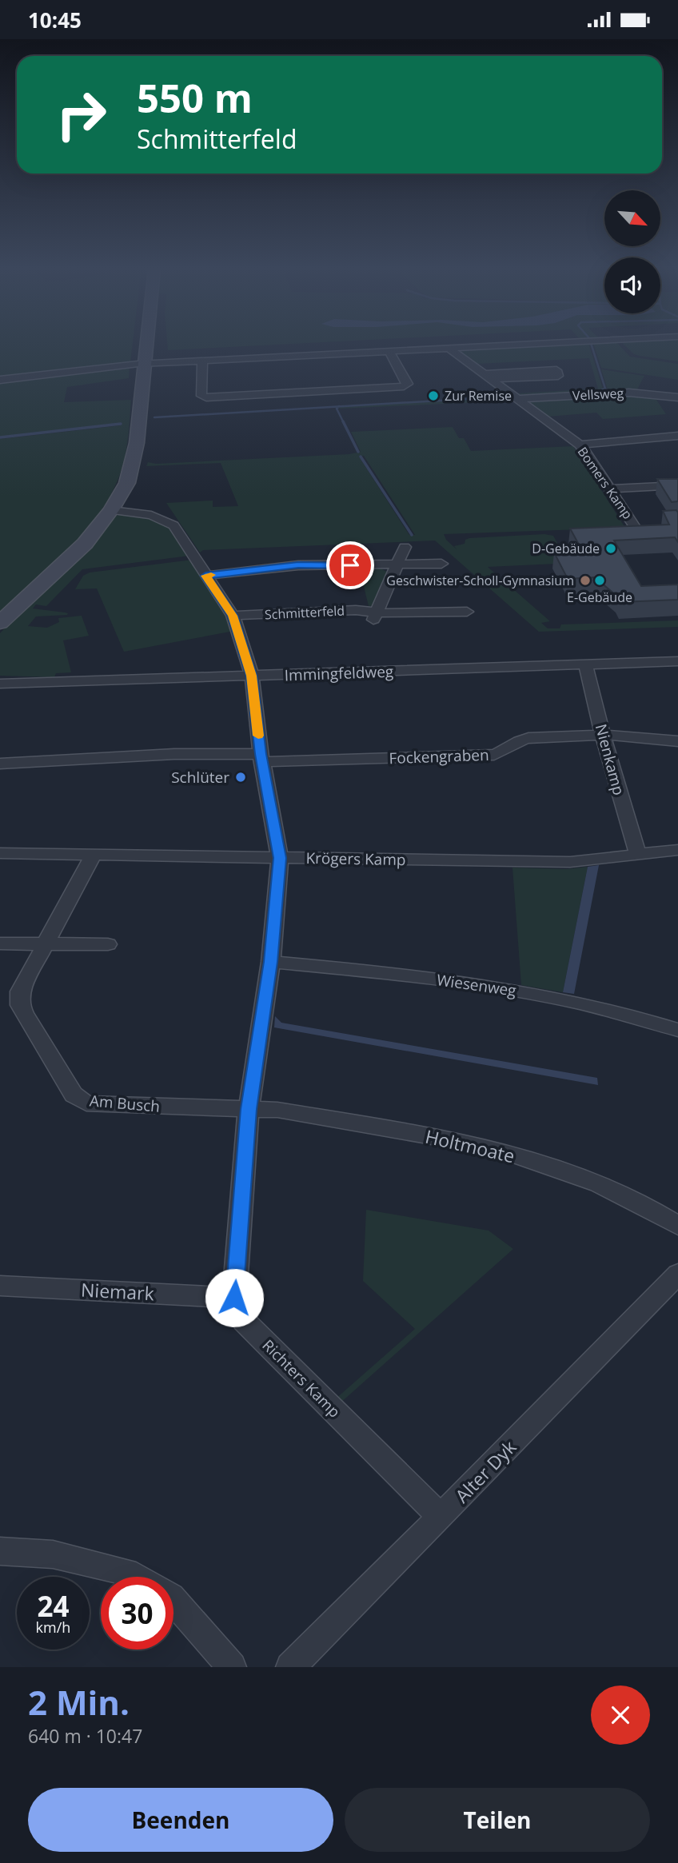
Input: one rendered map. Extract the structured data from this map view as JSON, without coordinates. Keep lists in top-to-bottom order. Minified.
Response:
{"streets":{"street":["Vellsweg","Bomers Kamp","Schmitterfeld","Immingfeldweg","Fockengraben","Nienkamp","Krögers Kamp","Wiesenweg","Am Busch","Holtmoate","Niemark","Richters Kamp","Alter Dyk"]},"crossings":[["Vellsweg","Bomers Kamp"],["Schmitterfeld","Richters Kamp"],["Immingfeldweg","Nienkamp"],["Immingfeldweg","Richters Kamp"],["Fockengraben","Nienkamp"],["Fockengraben","Richters Kamp"],["Nienkamp","Krögers Kamp"],["Krögers Kamp","Am Busch"],["Krögers Kamp","Richters Kamp"],["Wiesenweg","Richters Kamp"],["Am Busch","Holtmoate"],["Am Busch","Richters Kamp"],["Holtmoate","Richters Kamp"],["Niemark","Richters Kamp"],["Richters Kamp","Alter Dyk"]],"places":["Zur Remise","D-Gebäude","Geschwister-Scholl-Gymnasium","E-Gebäude","Schlüter"],"north":"bottom right","page":{"status":"10:45","turn":["550 m","Schmitterfeld"],"speed":"24 km/h","limit":"30","heading":["2 Min.","640 m · 10:47"],"buttons":["Beenden","Teilen"]}}
